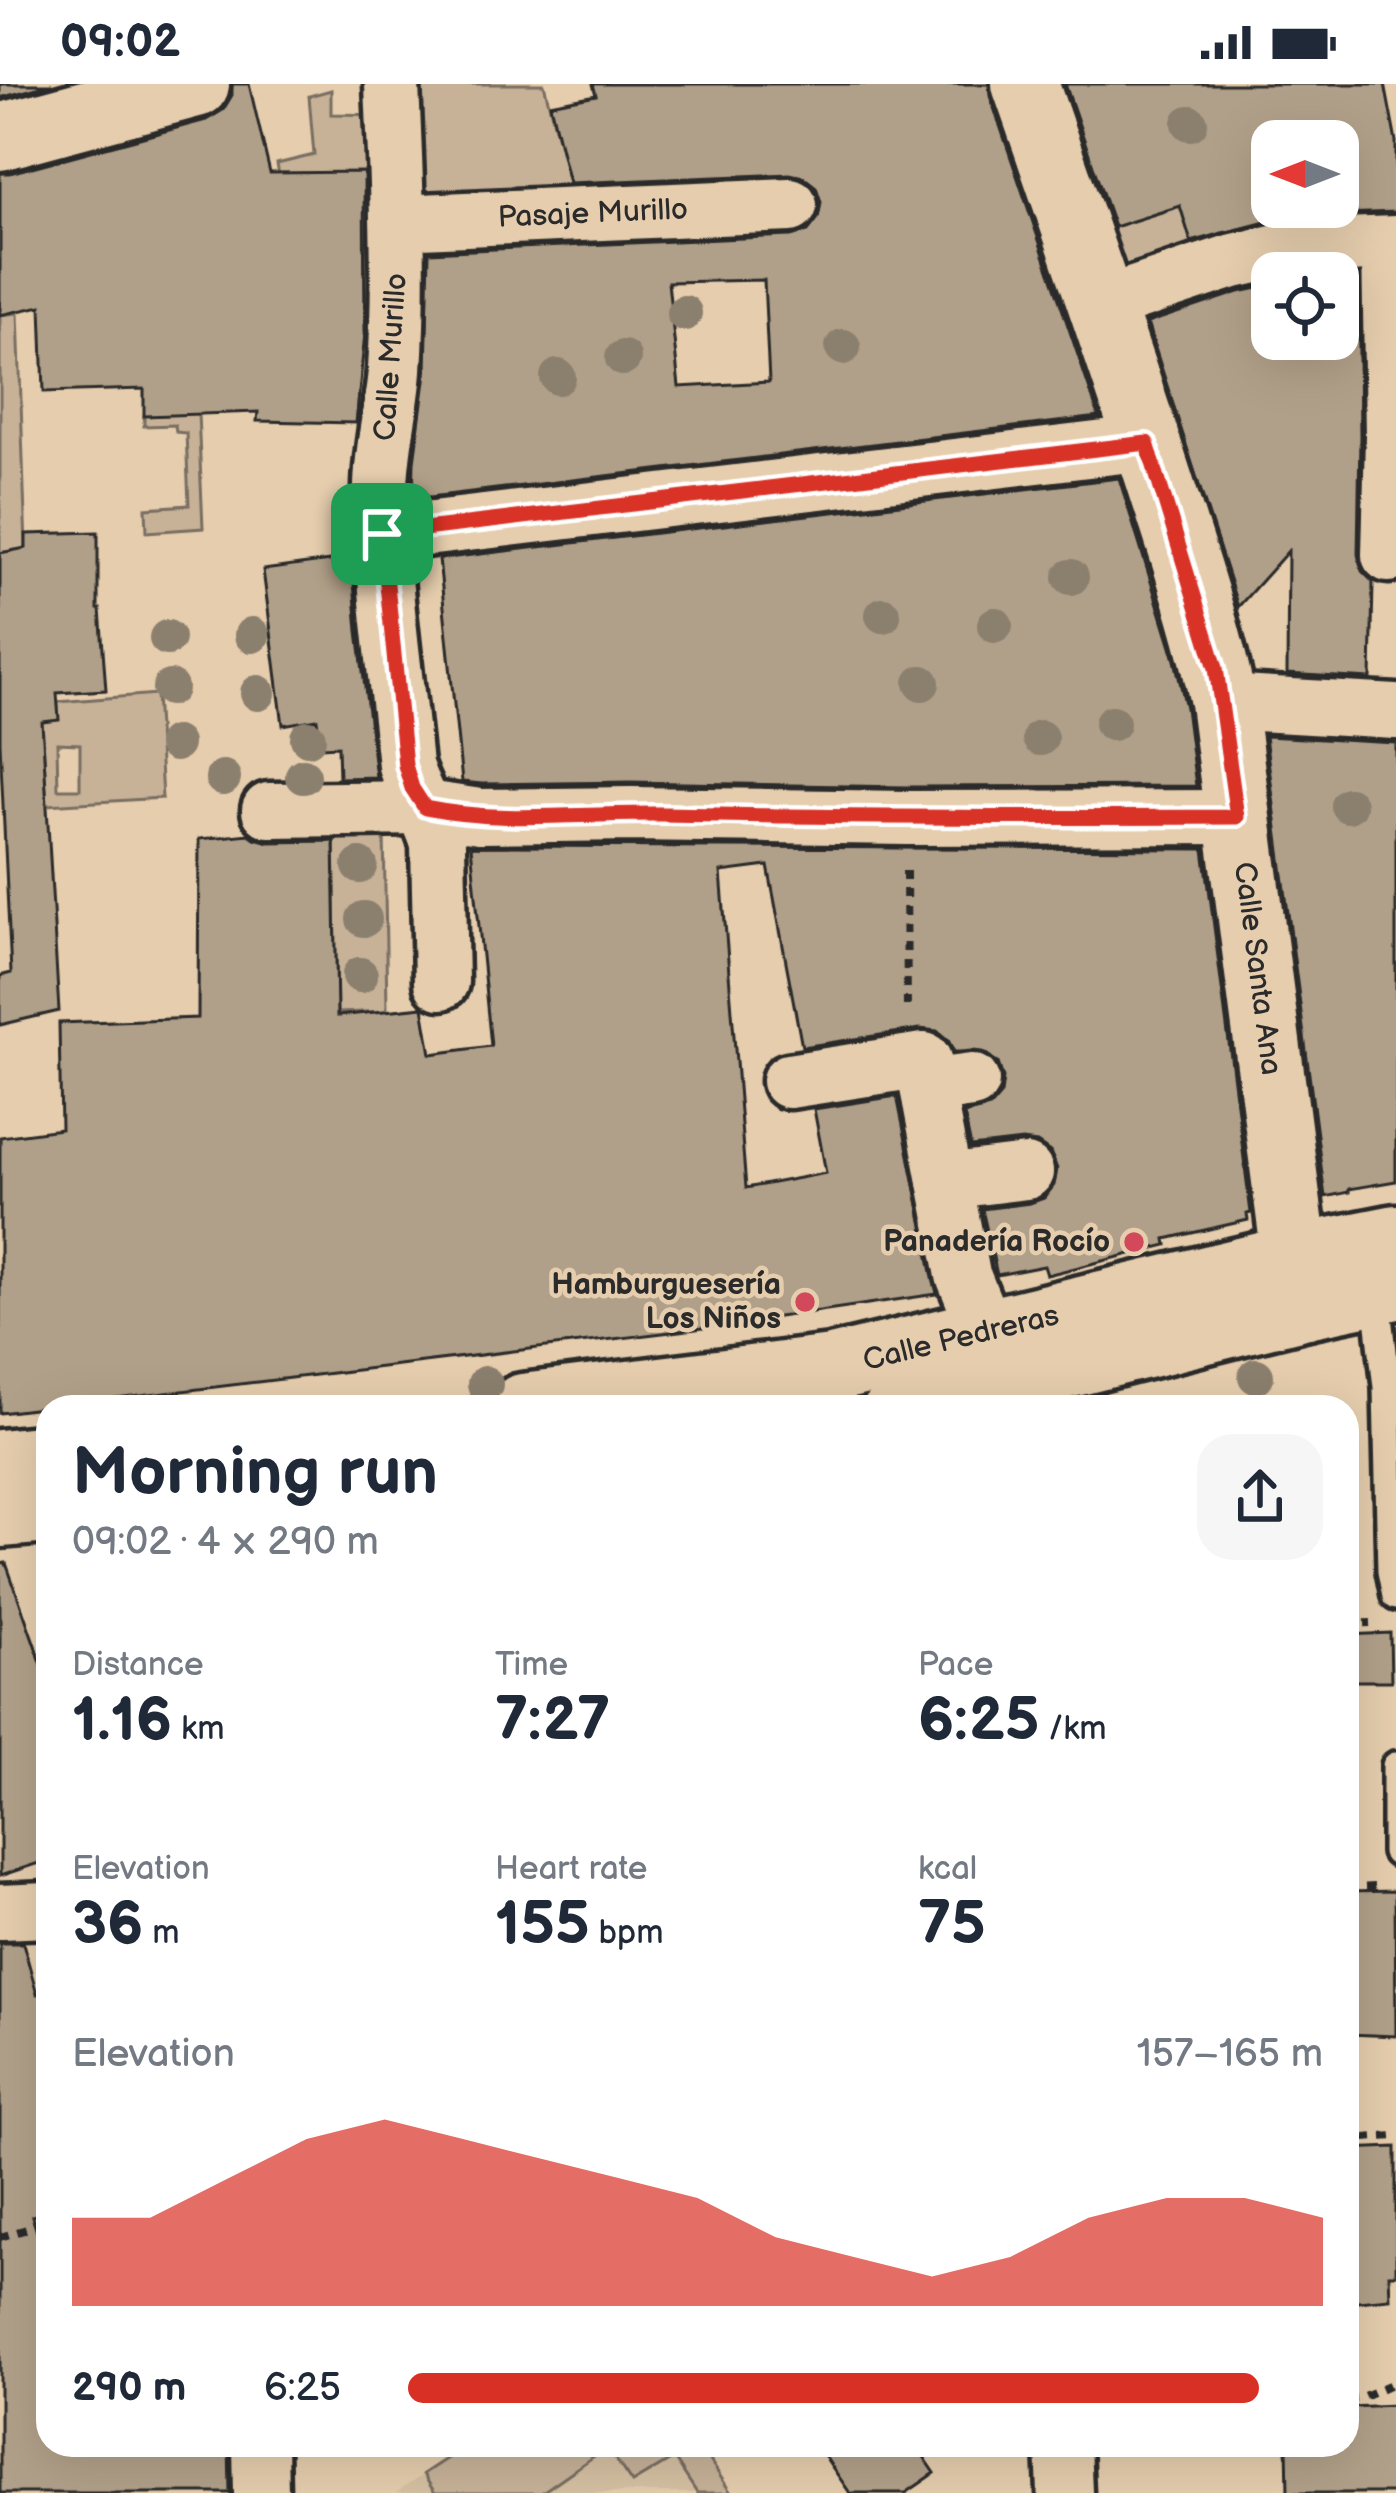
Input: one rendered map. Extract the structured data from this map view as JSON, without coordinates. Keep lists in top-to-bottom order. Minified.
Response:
{"streets":{"street":["Pasaje Murillo","Calle Murillo","Calle Santa Ana","Calle Pedreras"]},"crossings":[["Pasaje Murillo","Calle Murillo"],["Calle Santa Ana","Calle Pedreras"]],"places":["Panadería Rocío","Hamburguesería Los Niños"],"north":"left","page":{"status":"09:02","heading":["Morning run","09:02 · 4 × 290 m"],"stats":[["Distance","1.16 km"],["Time","7:27"],["Pace","6:25 /km"],["Elevation","36 m"],["Heart rate","155 bpm"],["kcal","75"]],"chart":["Elevation","157–165 m"],"list":[{"name":"290 m","note":"6:25"}]}}
